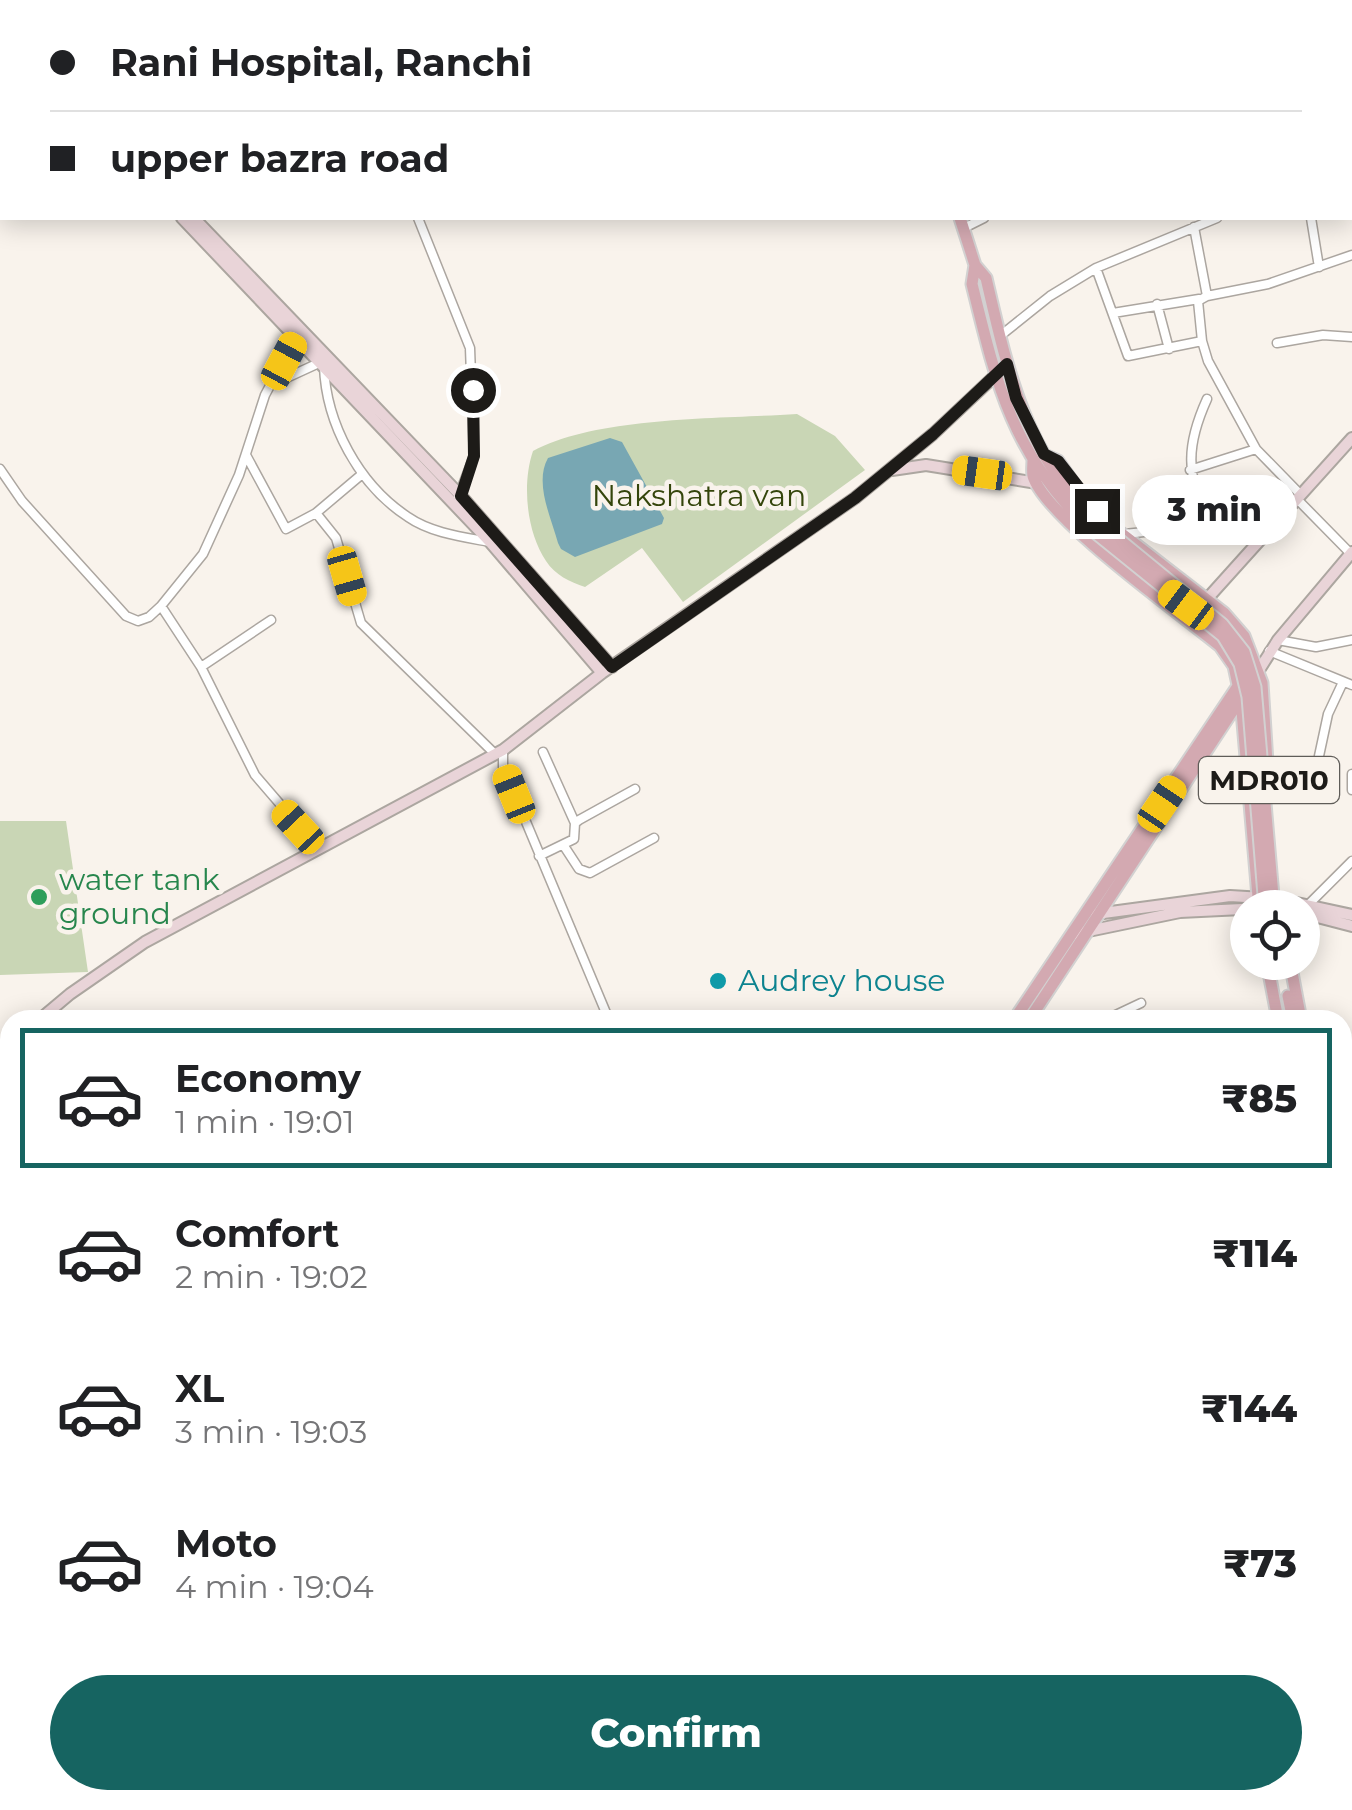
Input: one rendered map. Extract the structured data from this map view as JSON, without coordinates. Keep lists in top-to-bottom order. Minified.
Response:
{"streets":{"main road":["MDR010"]},"parks":["Nakshatra van"],"places":["water tank ground","Audrey house"],"page":{"banner":["Rani Hospital, Ranchi","upper bazra road"],"bubble":"3 min","list":[{"name":"Economy","note":"1 min · 19:01","value":"₹85"},{"name":"Comfort","note":"2 min · 19:02","value":"₹114"},{"name":"XL","note":"3 min · 19:03","value":"₹144"},{"name":"Moto","note":"4 min · 19:04","value":"₹73"}],"buttons":"Confirm"}}
